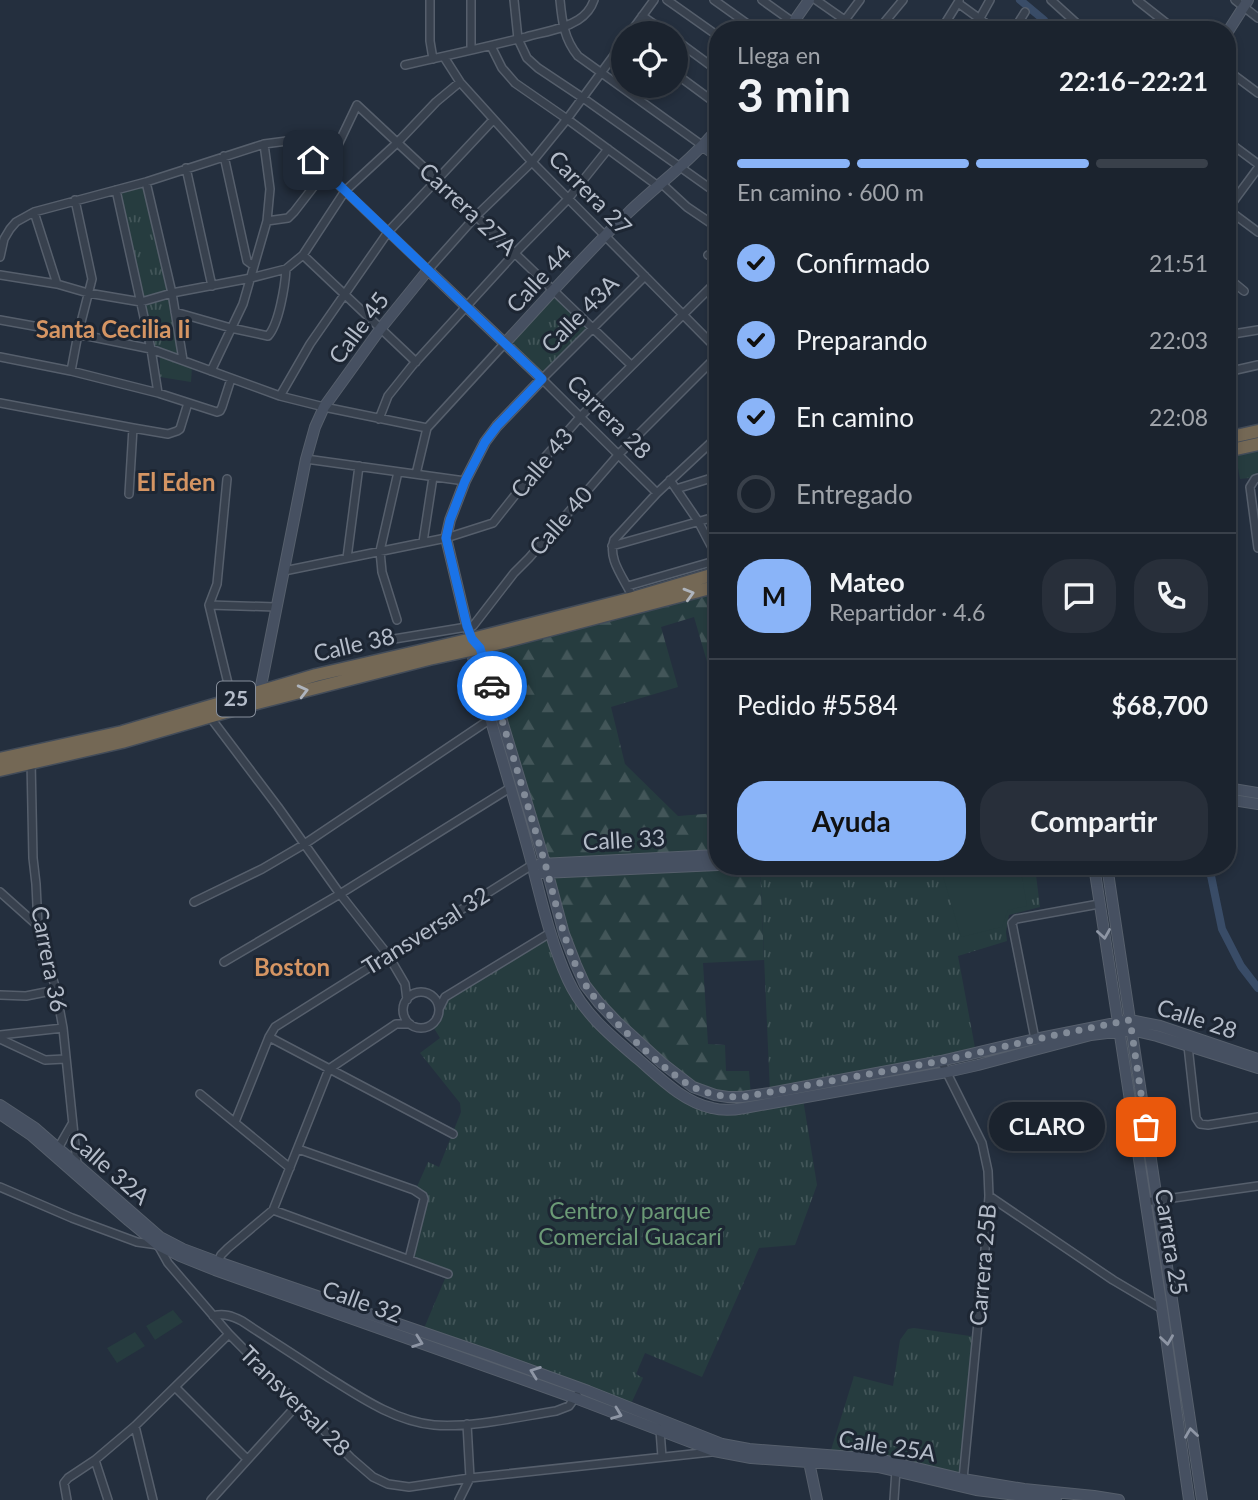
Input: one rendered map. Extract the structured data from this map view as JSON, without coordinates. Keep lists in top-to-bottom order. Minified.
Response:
{"streets":{"highway":["Calle 38","25"],"street":["Carrera 27","Carrera 27A","Calle 44","Calle 43A","Calle 45","Carrera 28","Calle 43","Calle 40","Calle 33","Transversal 32","Carrera 36","Calle 28","Calle 32A","Carrera 25","Carrera 25B","Calle 32","Transversal 28","Calle 25A"]},"crossings":[["Carrera 27","Calle 44"],["Carrera 27","Calle 43A"],["Carrera 27","Calle 45"],["Carrera 27","Calle 43"],["Carrera 27A","Calle 44"],["Carrera 27A","Calle 43A"],["Carrera 27A","Calle 45"],["Carrera 27A","Carrera 28"],["Carrera 27A","Calle 43"],["Calle 44","Carrera 28"],["Calle 43A","Carrera 28"],["Calle 43A","Calle 43"],["Calle 43A","Calle 40"],["Calle 43A","Calle 38"],["Calle 43A","Calle 28"],["Calle 45","Carrera 28"],["Calle 45","Calle 43"],["Calle 45","Calle 38"],["Carrera 28","Calle 43"],["Carrera 28","Calle 40"],["Calle 38","Carrera 36"],["Calle 38","Calle 28"],["Calle 33","Transversal 32"],["Calle 33","Calle 28"],["Transversal 32","Calle 28"],["Carrera 36","Calle 32A"],["Calle 28","Carrera 25"],["Calle 28","Carrera 25B"],["Calle 32A","Calle 32"],["Calle 32A","Transversal 28"],["Carrera 25B","Calle 25A"],["Calle 32","Transversal 28"],["Calle 32","Calle 25A"],["Transversal 28","Calle 25A"]],"districts":["Santa Cecilia Ii","El Eden","Boston"],"parks":["Centro y parque Comercial Guacarí"],"places":["CLARO"],"page":{"heading":["3 min","Llega en","22:16–22:21"],"panel":["Mateo","Repartidor · 4.6","Pedido #5584","$68,700"],"bar":"En camino · 600 m","list":[["Confirmado","21:51"],["Preparando","22:03"],["En camino","22:08"],"Entregado"],"round":"M","buttons":["Ayuda","Compartir"],"bubble":"CLARO"}}
